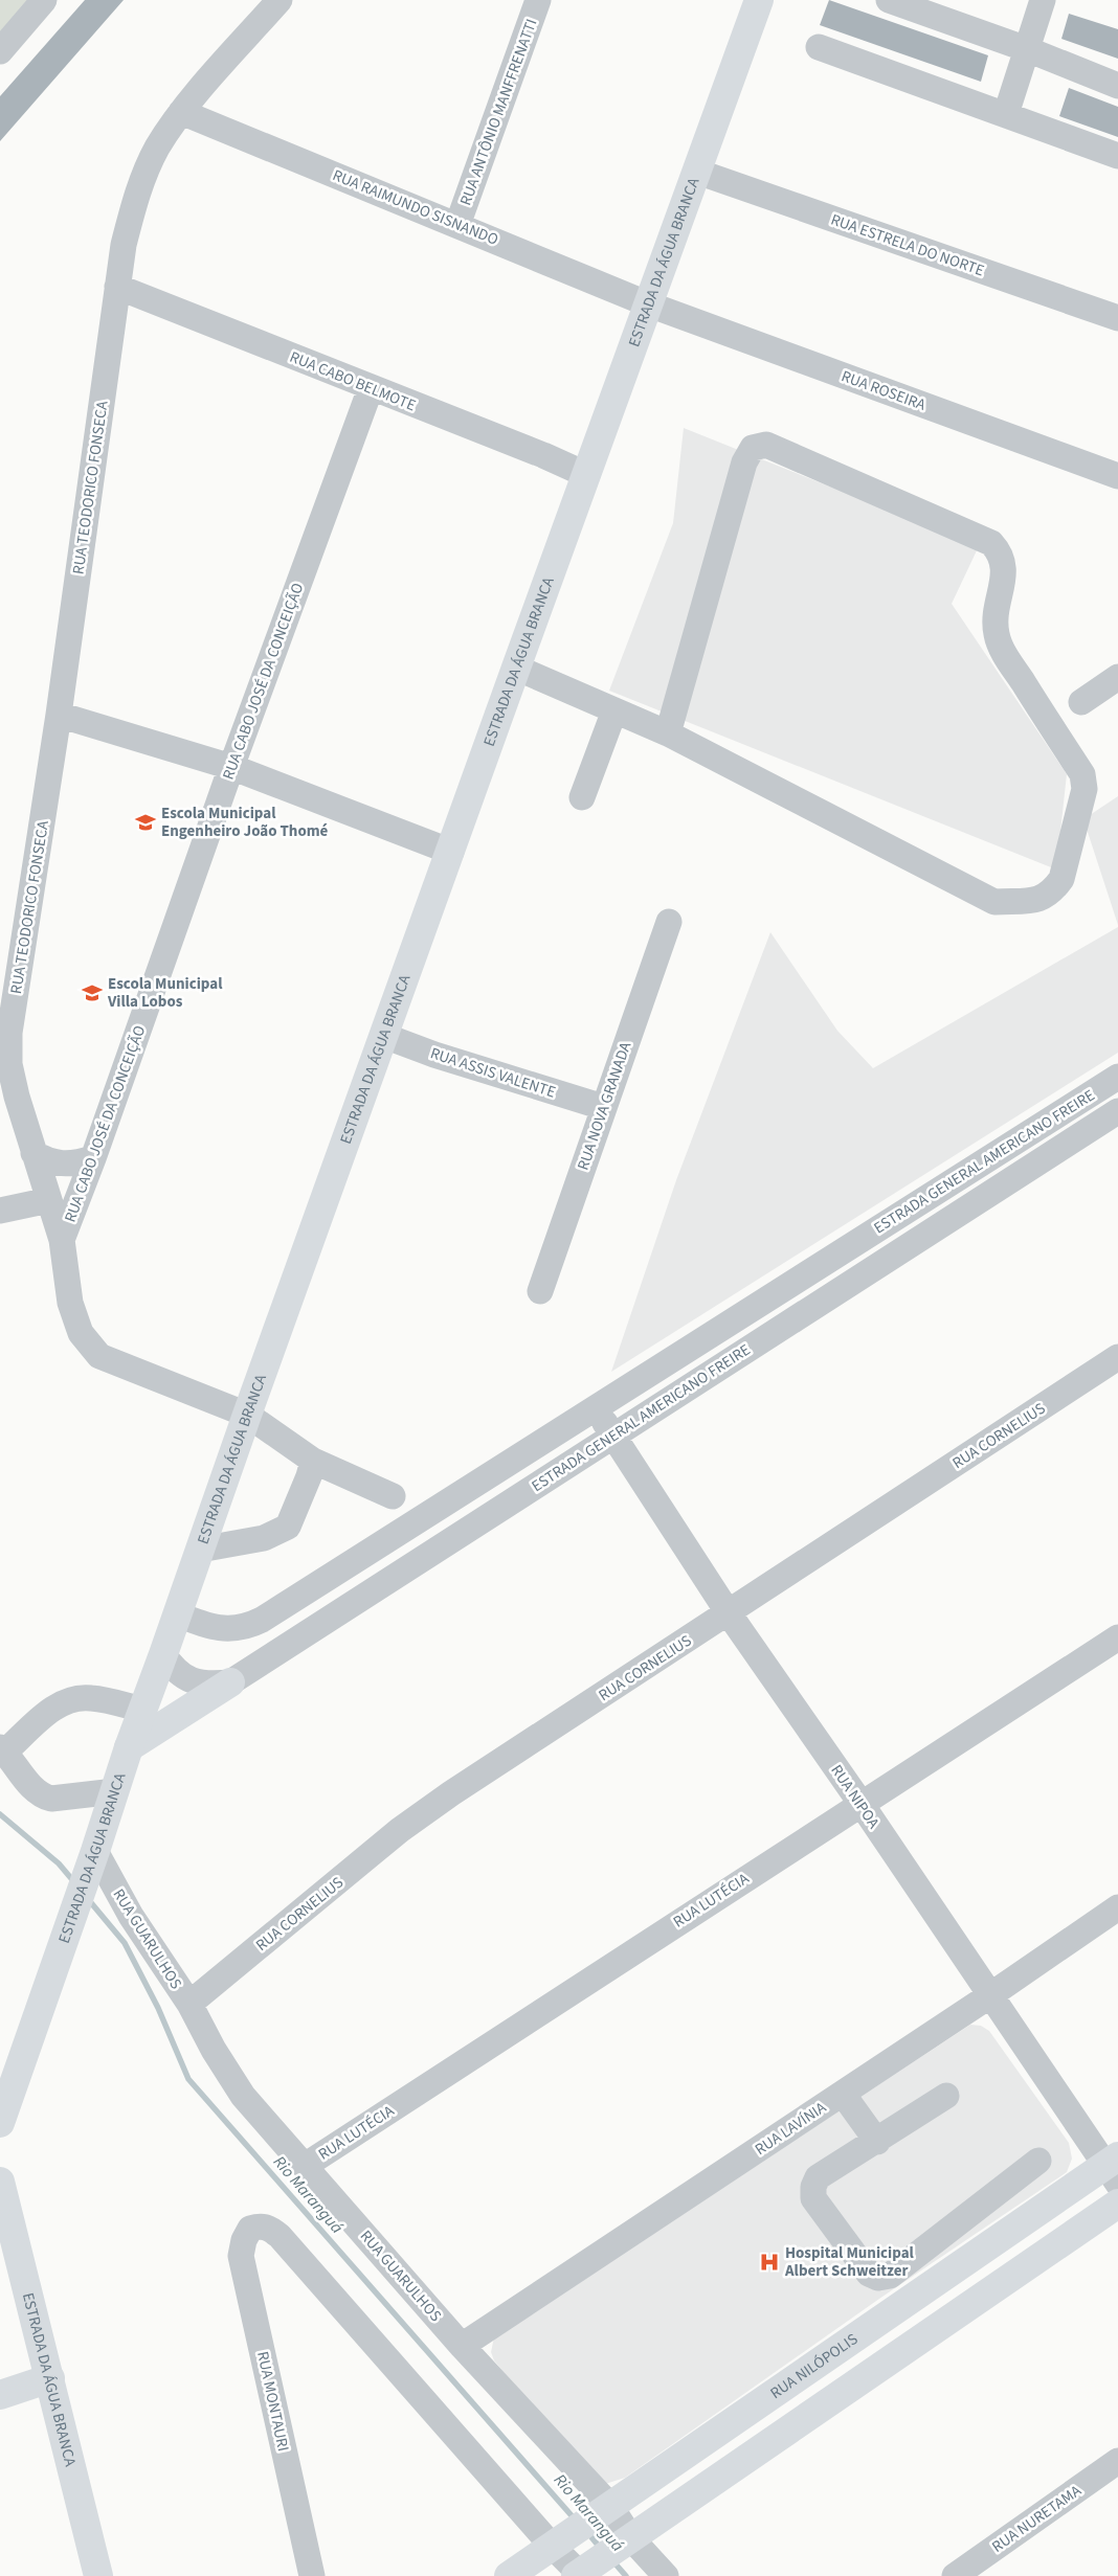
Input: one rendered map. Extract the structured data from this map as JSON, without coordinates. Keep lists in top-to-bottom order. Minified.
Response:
{"streets":{"main road":["ESTRADA DA ÁGUA BRANCA","RUA NILÓPOLIS"],"street":["RUA ANTÔNIO MANFFRENATTI","RUA RAIMUNDO SISNANDO","RUA ESTRELA DO NORTE","RUA CABO BELMOTE","RUA ROSEIRA","RUA TEODORICO FONSECA","RUA CABO JOSÉ DA CONCEIÇÃO","RUA ASSIS VALENTE","RUA NOVA GRANADA","ESTRADA GENERAL AMERICANO FREIRE","RUA CORNELIUS","RUA NIPOA","RUA LUTÉCIA","RUA GUARULHOS","RUA LAVÍNIA","RUA MONTAURI","RUA NURETAMA"]},"crossings":[["RUA ANTÔNIO MANFFRENATTI","RUA RAIMUNDO SISNANDO"],["RUA RAIMUNDO SISNANDO","ESTRADA DA ÁGUA BRANCA"],["RUA RAIMUNDO SISNANDO","RUA ROSEIRA"],["RUA RAIMUNDO SISNANDO","RUA TEODORICO FONSECA"],["RUA ESTRELA DO NORTE","ESTRADA DA ÁGUA BRANCA"],["ESTRADA DA ÁGUA BRANCA","RUA CABO BELMOTE"],["ESTRADA DA ÁGUA BRANCA","RUA ROSEIRA"],["ESTRADA DA ÁGUA BRANCA","RUA TEODORICO FONSECA"],["ESTRADA DA ÁGUA BRANCA","RUA ASSIS VALENTE"],["ESTRADA DA ÁGUA BRANCA","ESTRADA GENERAL AMERICANO FREIRE"],["ESTRADA DA ÁGUA BRANCA","RUA GUARULHOS"],["RUA CABO BELMOTE","RUA TEODORICO FONSECA"],["RUA CABO BELMOTE","RUA CABO JOSÉ DA CONCEIÇÃO"],["RUA TEODORICO FONSECA","RUA CABO JOSÉ DA CONCEIÇÃO"],["RUA ASSIS VALENTE","RUA NOVA GRANADA"],["ESTRADA GENERAL AMERICANO FREIRE","RUA NIPOA"],["RUA CORNELIUS","RUA NIPOA"],["RUA CORNELIUS","RUA GUARULHOS"],["RUA NIPOA","RUA LUTÉCIA"],["RUA NIPOA","RUA LAVÍNIA"],["RUA NIPOA","RUA NILÓPOLIS"],["RUA LUTÉCIA","RUA GUARULHOS"],["RUA GUARULHOS","RUA LAVÍNIA"],["RUA GUARULHOS","RUA NILÓPOLIS"],["RUA NILÓPOLIS","RUA MONTAURI"]],"water":["Rio Maranguá"],"places":{"school or university":["Escola Municipal Engenheiro João Thomé","Escola Municipal Villa Lobos"],"hospital":["Hospital Municipal Albert Schweitzer"]}}
